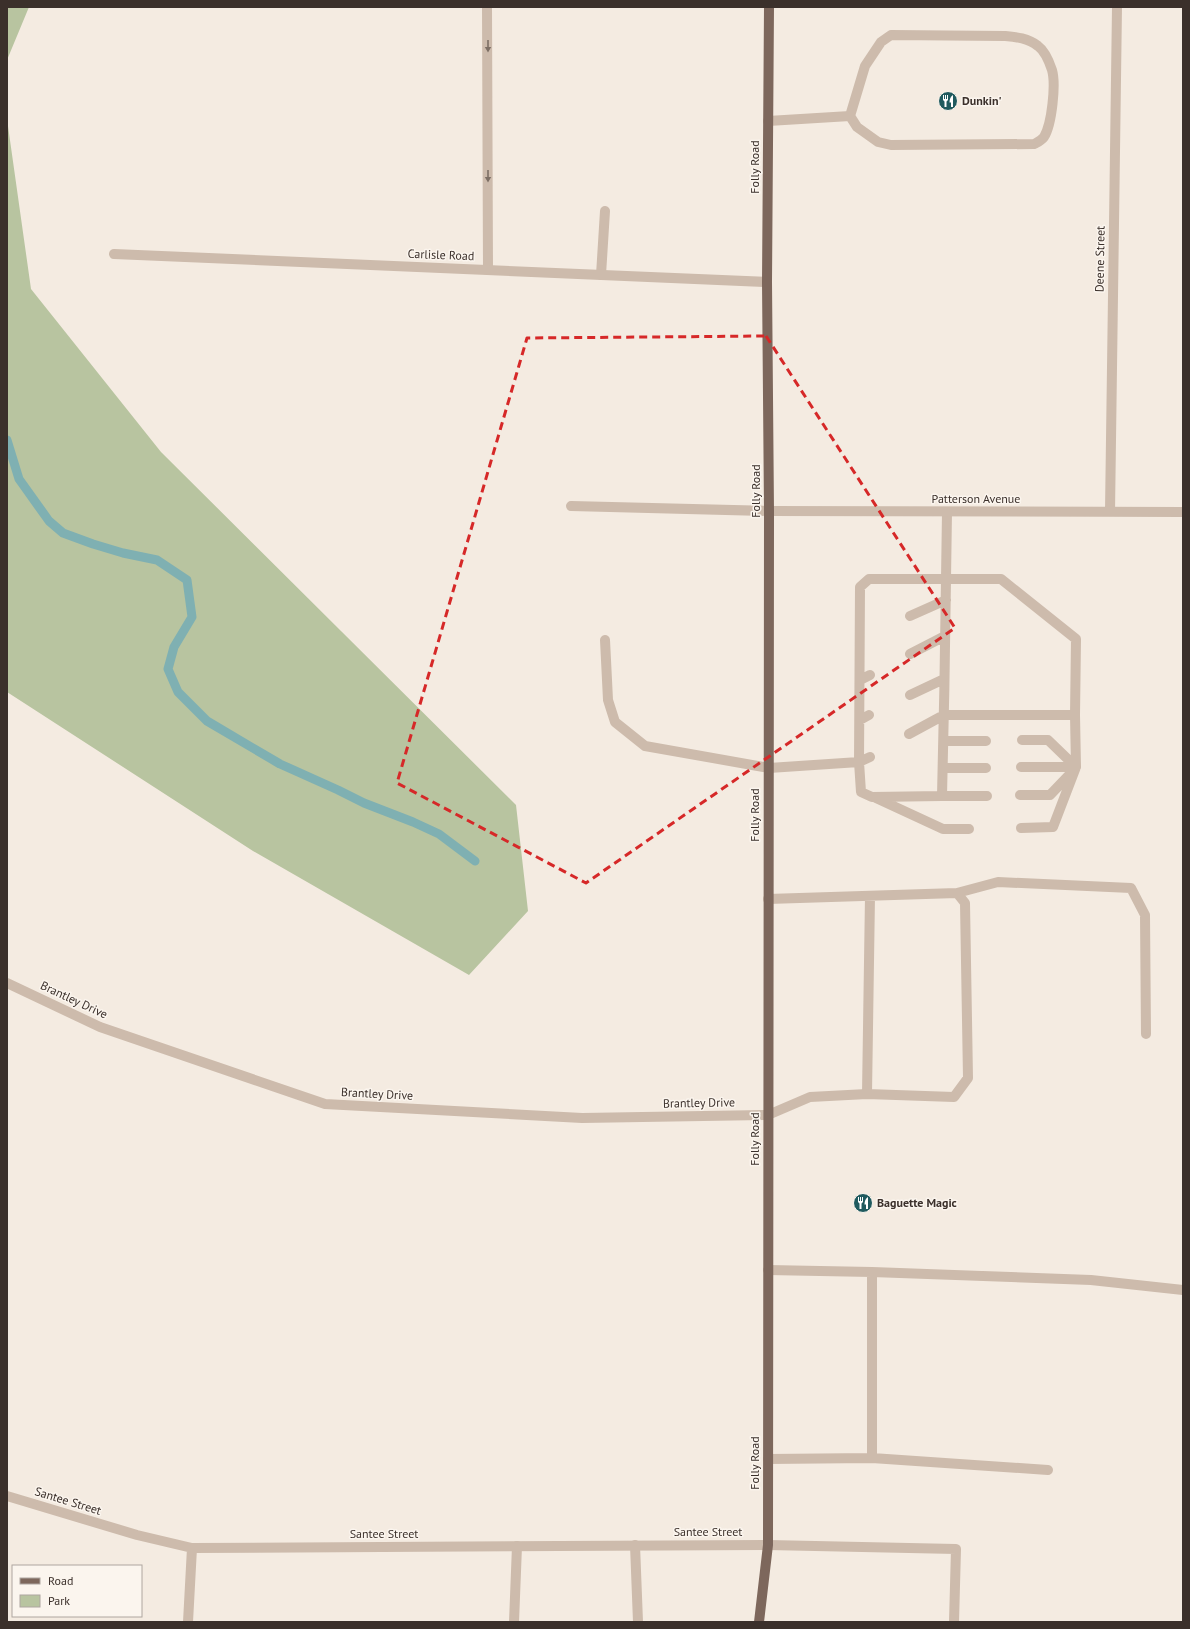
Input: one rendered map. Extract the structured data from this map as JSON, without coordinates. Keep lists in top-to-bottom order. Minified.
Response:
{"streets":{"main road":["Folly Road"],"street":["Carlisle Road","Deene Street","Patterson Avenue","Brantley Drive","Santee Street"]},"crossings":[["Folly Road","Carlisle Road"],["Folly Road","Patterson Avenue"],["Folly Road","Brantley Drive"],["Folly Road","Santee Street"],["Deene Street","Patterson Avenue"]],"places":{"restaurant":["Dunkin'","Baguette Magic"]},"legend":["Road","Park"]}
